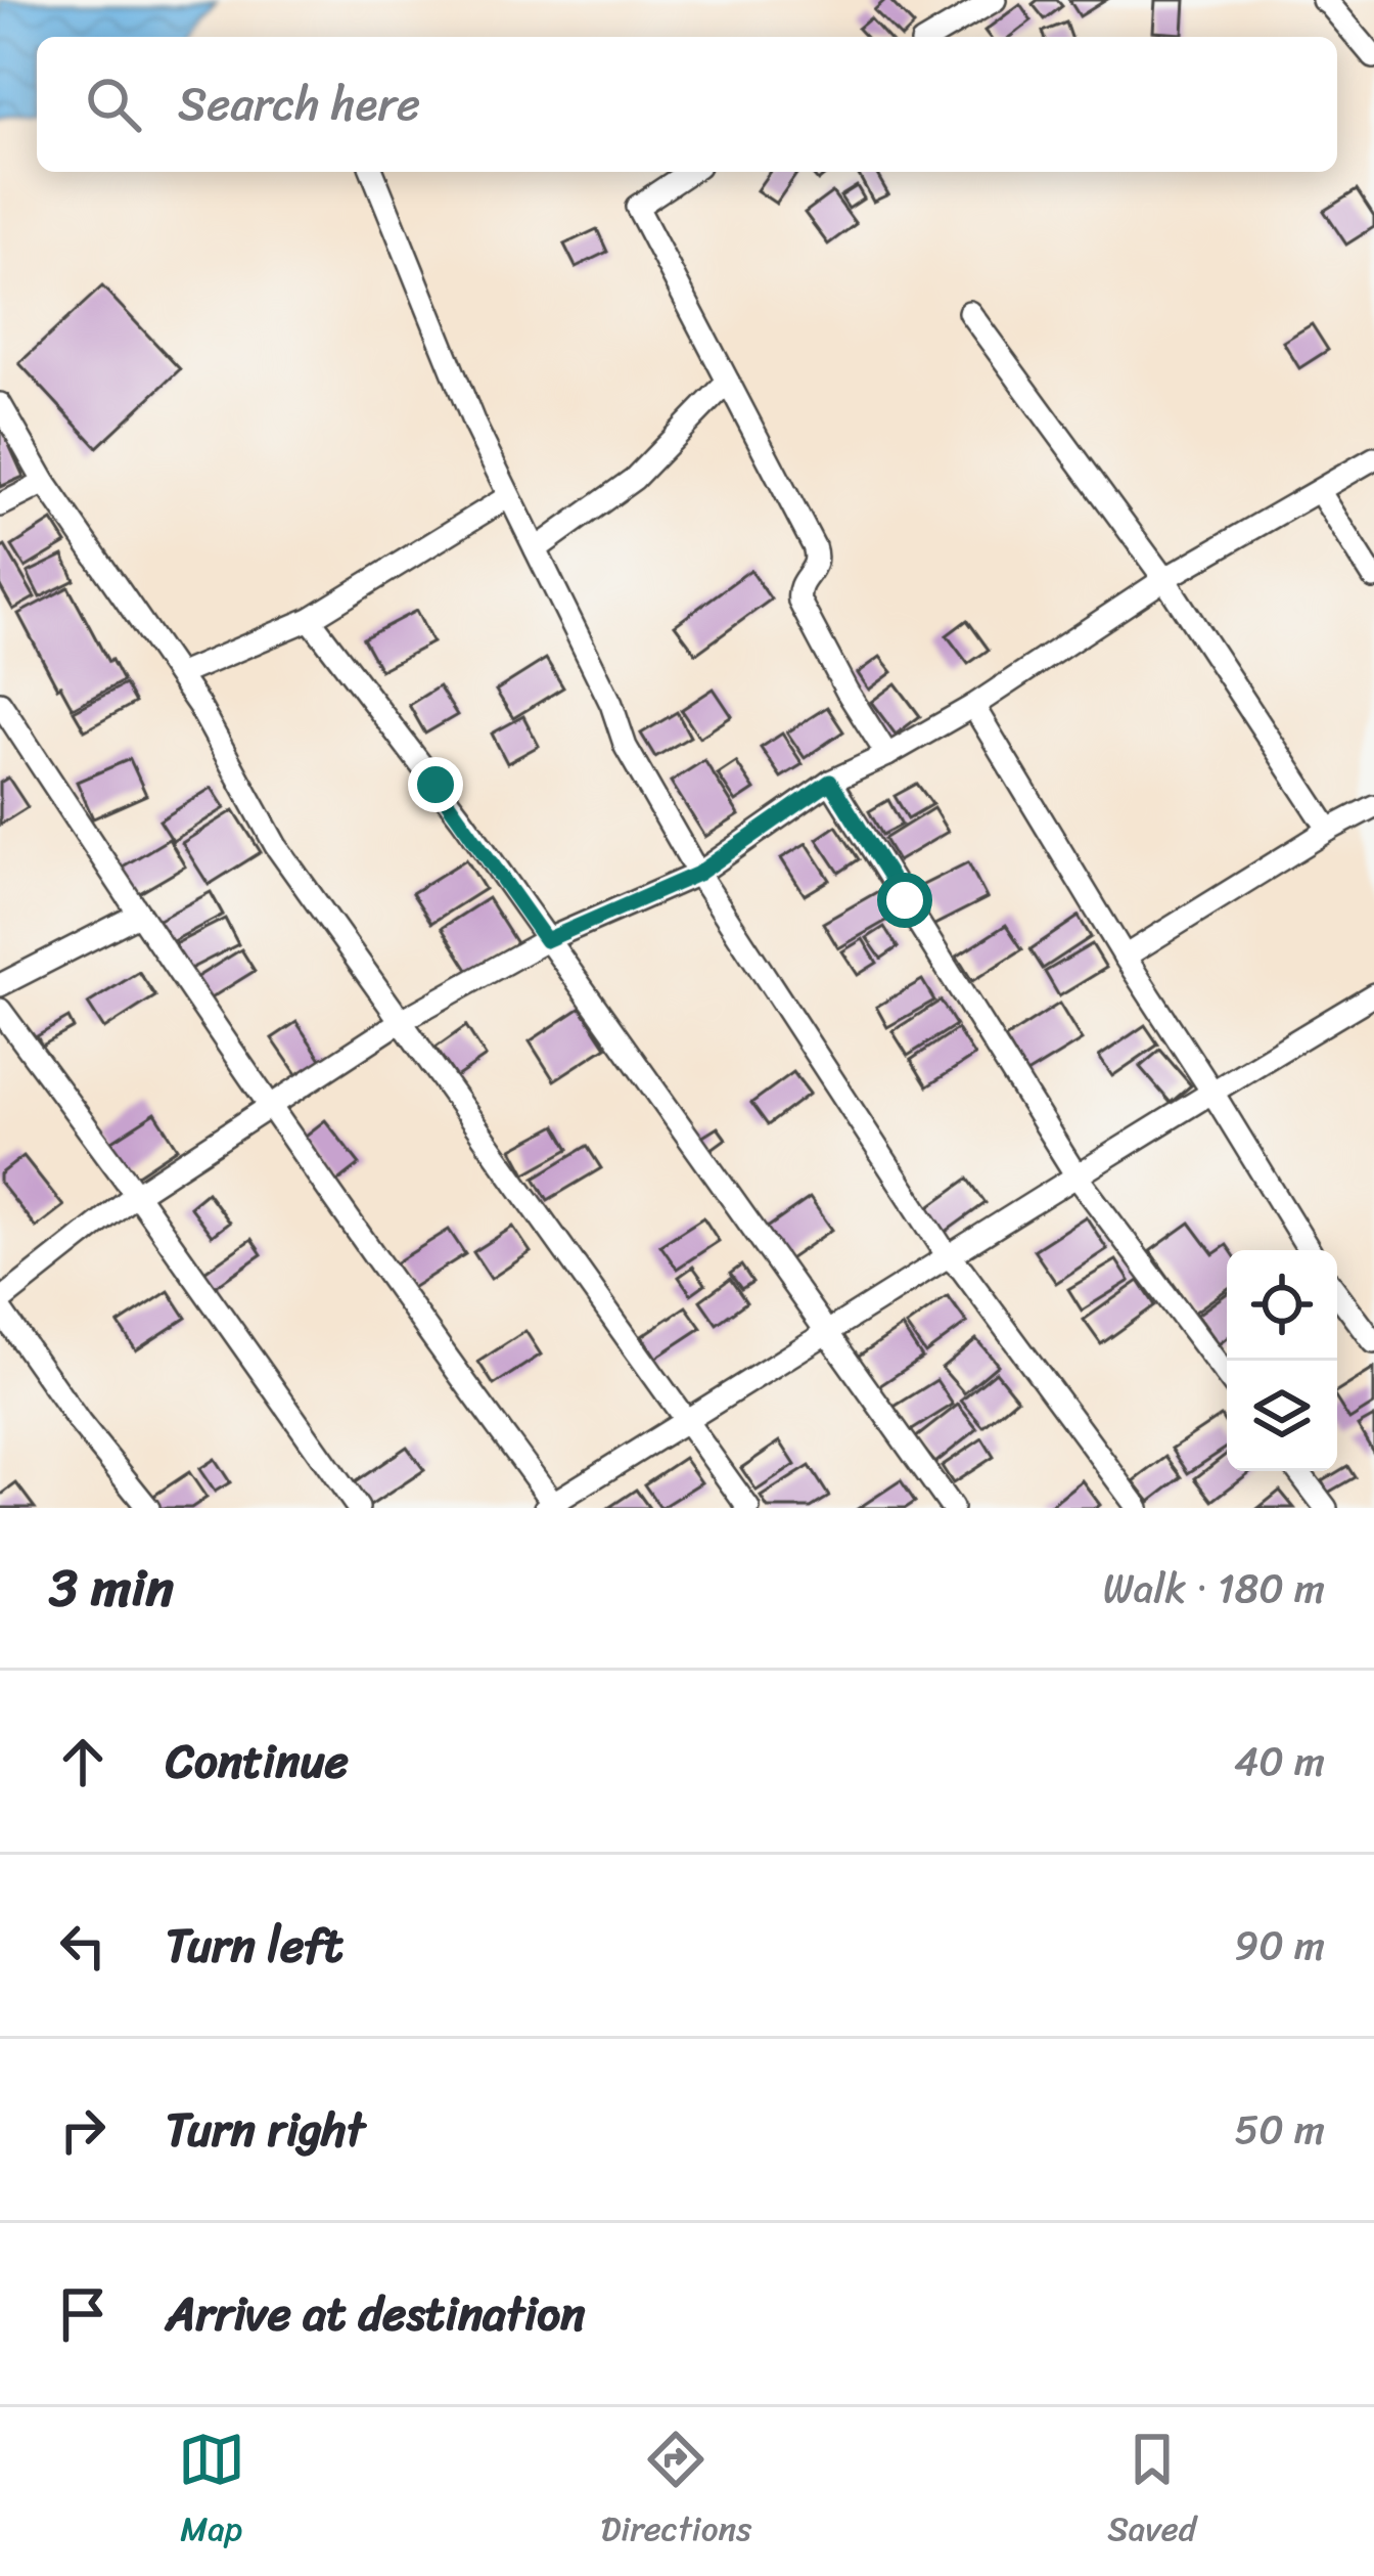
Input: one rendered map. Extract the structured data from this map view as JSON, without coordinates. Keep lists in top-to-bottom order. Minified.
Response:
{"page":{"search":"Search here","heading":["3 min","Walk · 180 m"],"list":[["Continue","40 m"],["Turn left","90 m"],["Turn right","50 m"],"Arrive at destination"],"nav":["Map","Directions","Saved"]}}
